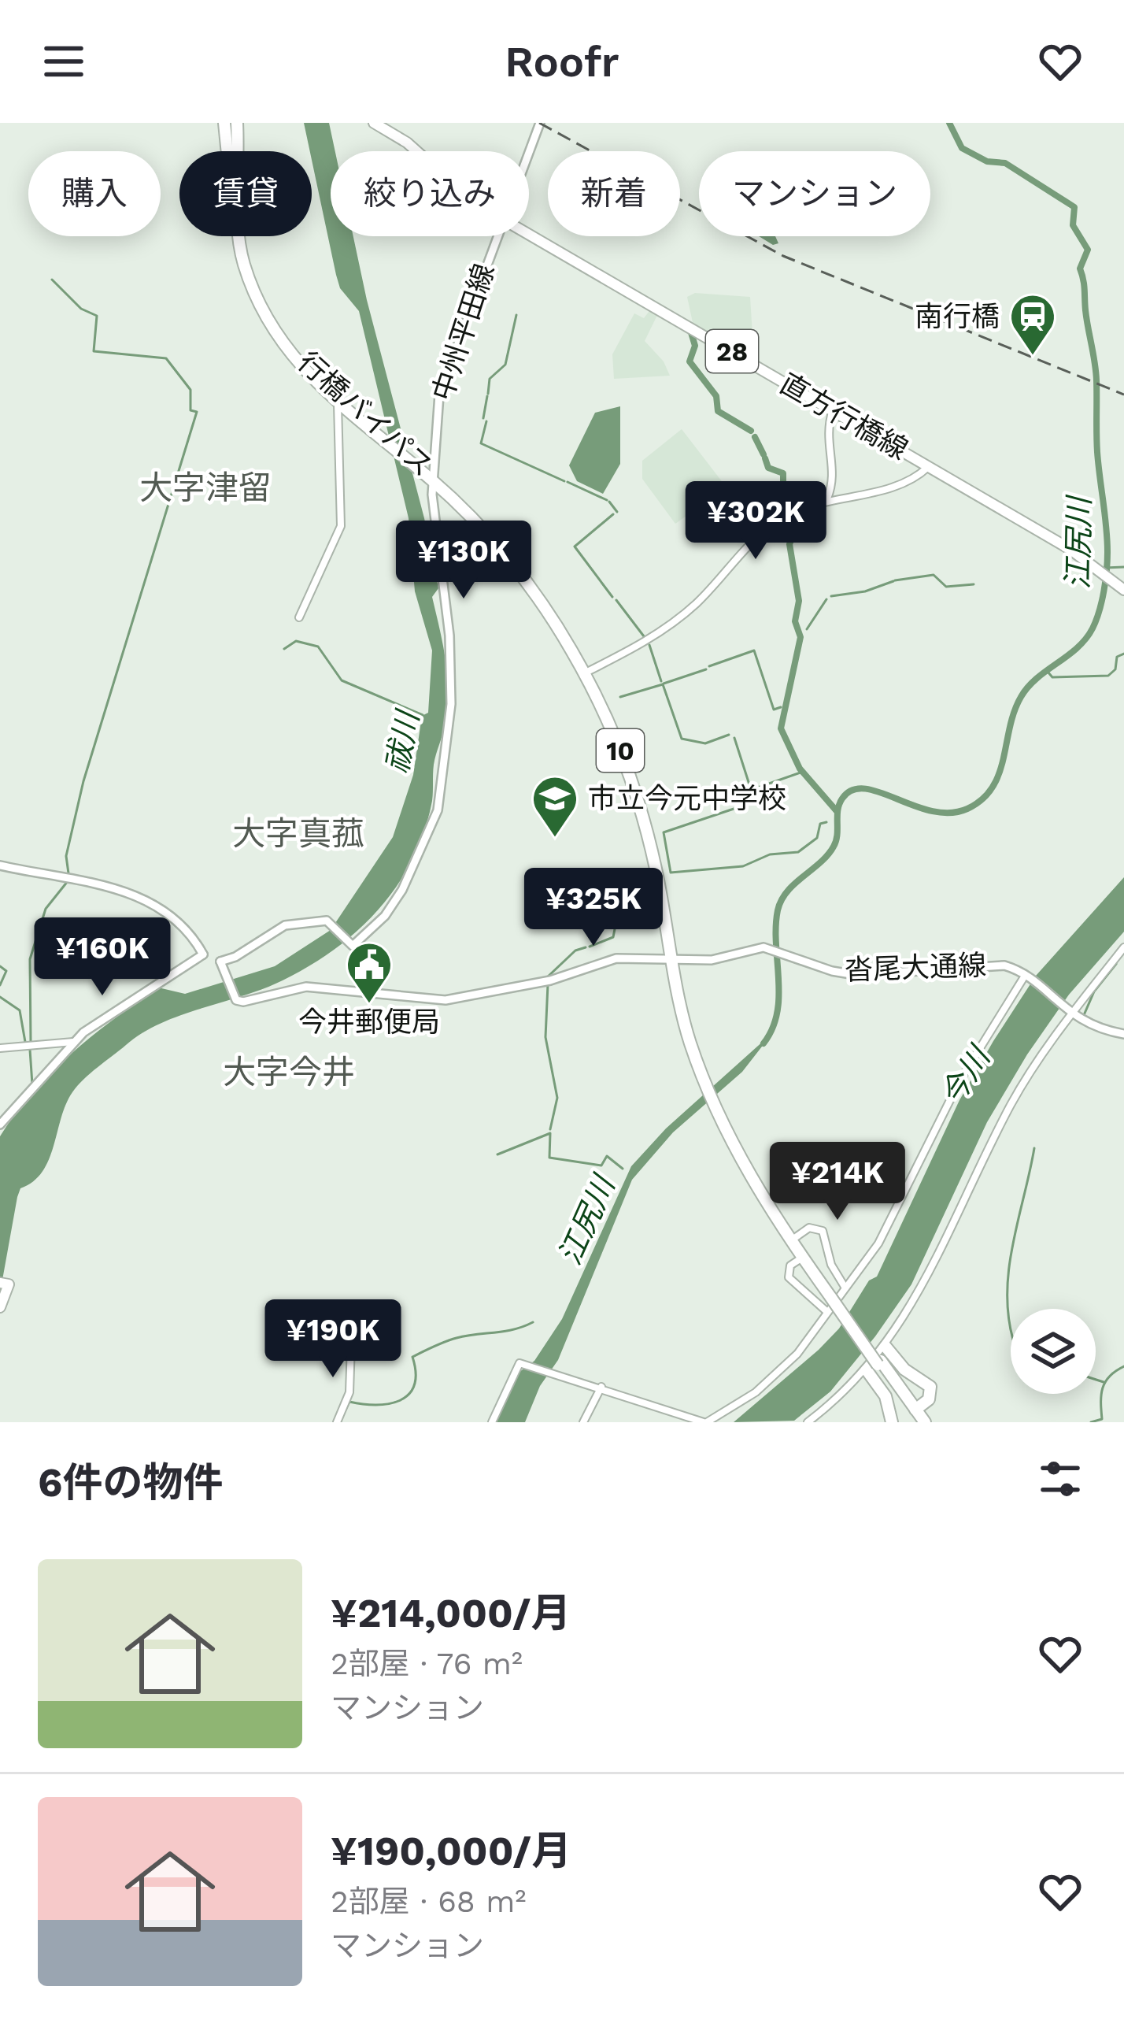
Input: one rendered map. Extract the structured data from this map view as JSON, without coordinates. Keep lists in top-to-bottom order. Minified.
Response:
{"streets":{"highway":["行橋バイパス","10"],"main road":["中州平田線","28","直方行橋線","沓尾大通線"]},"crossings":[["中州平田線","行橋バイパス"],["中州平田線","沓尾大通線"],["行橋バイパス","沓尾大通線"]],"districts":["大字津留","大字真菰","大字今井"],"water":["江尻川","祓川","今川"],"places":{"station":["南行橋"],"school or university":["市立今元中学校"],"public building":["今井郵便局"]},"page":{"header":"Roofr","chip":["購入","賃貸","絞り込み","新着","マンション"],"price":["¥302K","¥130K","¥325K","¥160K","¥214K","¥190K"],"heading":"6件の物件","list":[{"name":"¥214,000/月","note":"2部屋 · 76 m² · マンション"},{"name":"¥190,000/月","note":"2部屋 · 68 m² · マンション"}]}}
